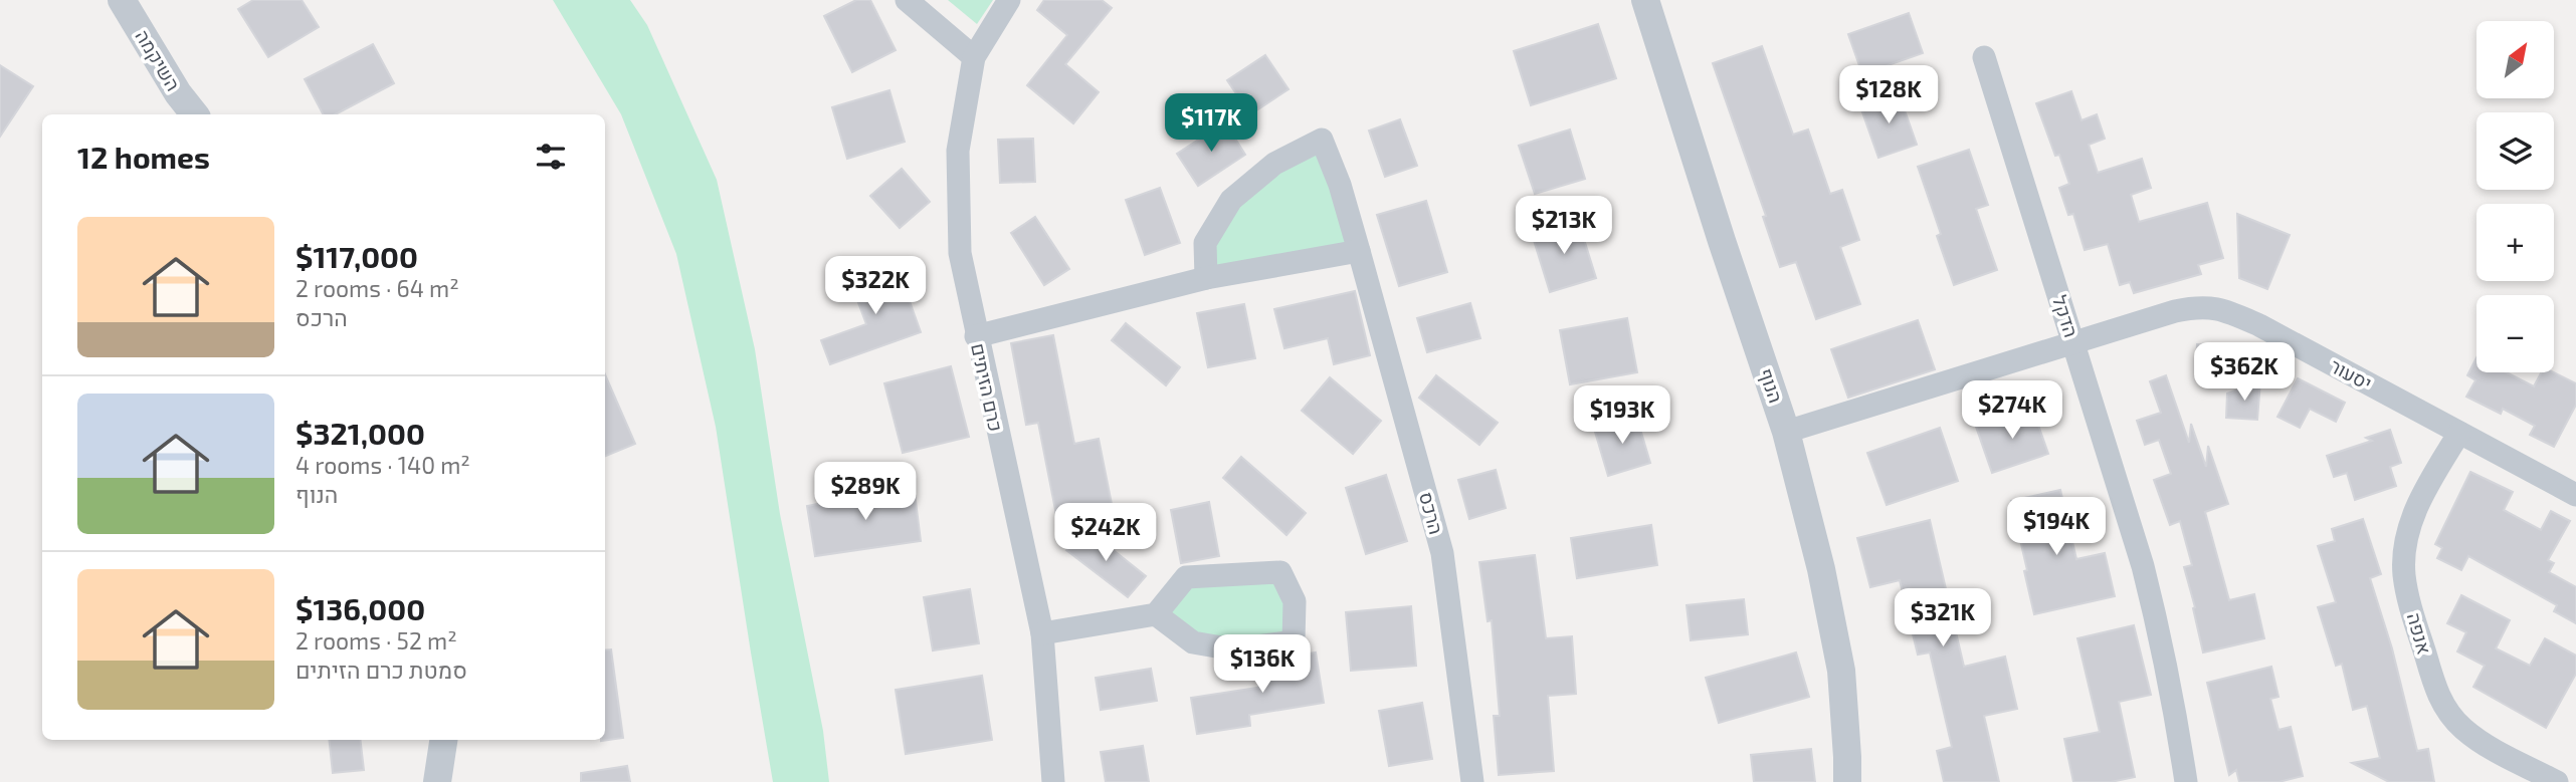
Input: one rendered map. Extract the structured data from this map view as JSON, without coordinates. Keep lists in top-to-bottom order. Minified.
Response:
{"streets":{"street":["השיקמה","הדקל","יסעור","הנוף","כרם הזיתים","הרכס","אנפה"]},"crossings":[["הדקל","יסעור"],["יסעור","הנוף"],["יסעור","אנפה"]],"north":"top right","page":{"map_buttons":["+","−"],"price":["$128K","$117K","$213K","$322K","$362K","$274K","$193K","$289K","$194K","$242K","$321K","$136K"],"heading":"12 homes","list":[{"name":"$117,000","note":"2 rooms · 64 m² · הרכס"},{"name":"$321,000","note":"4 rooms · 140 m² · הנוף"},{"name":"$136,000","note":"2 rooms · 52 m² · סמטת כרם הזיתים"}]}}
